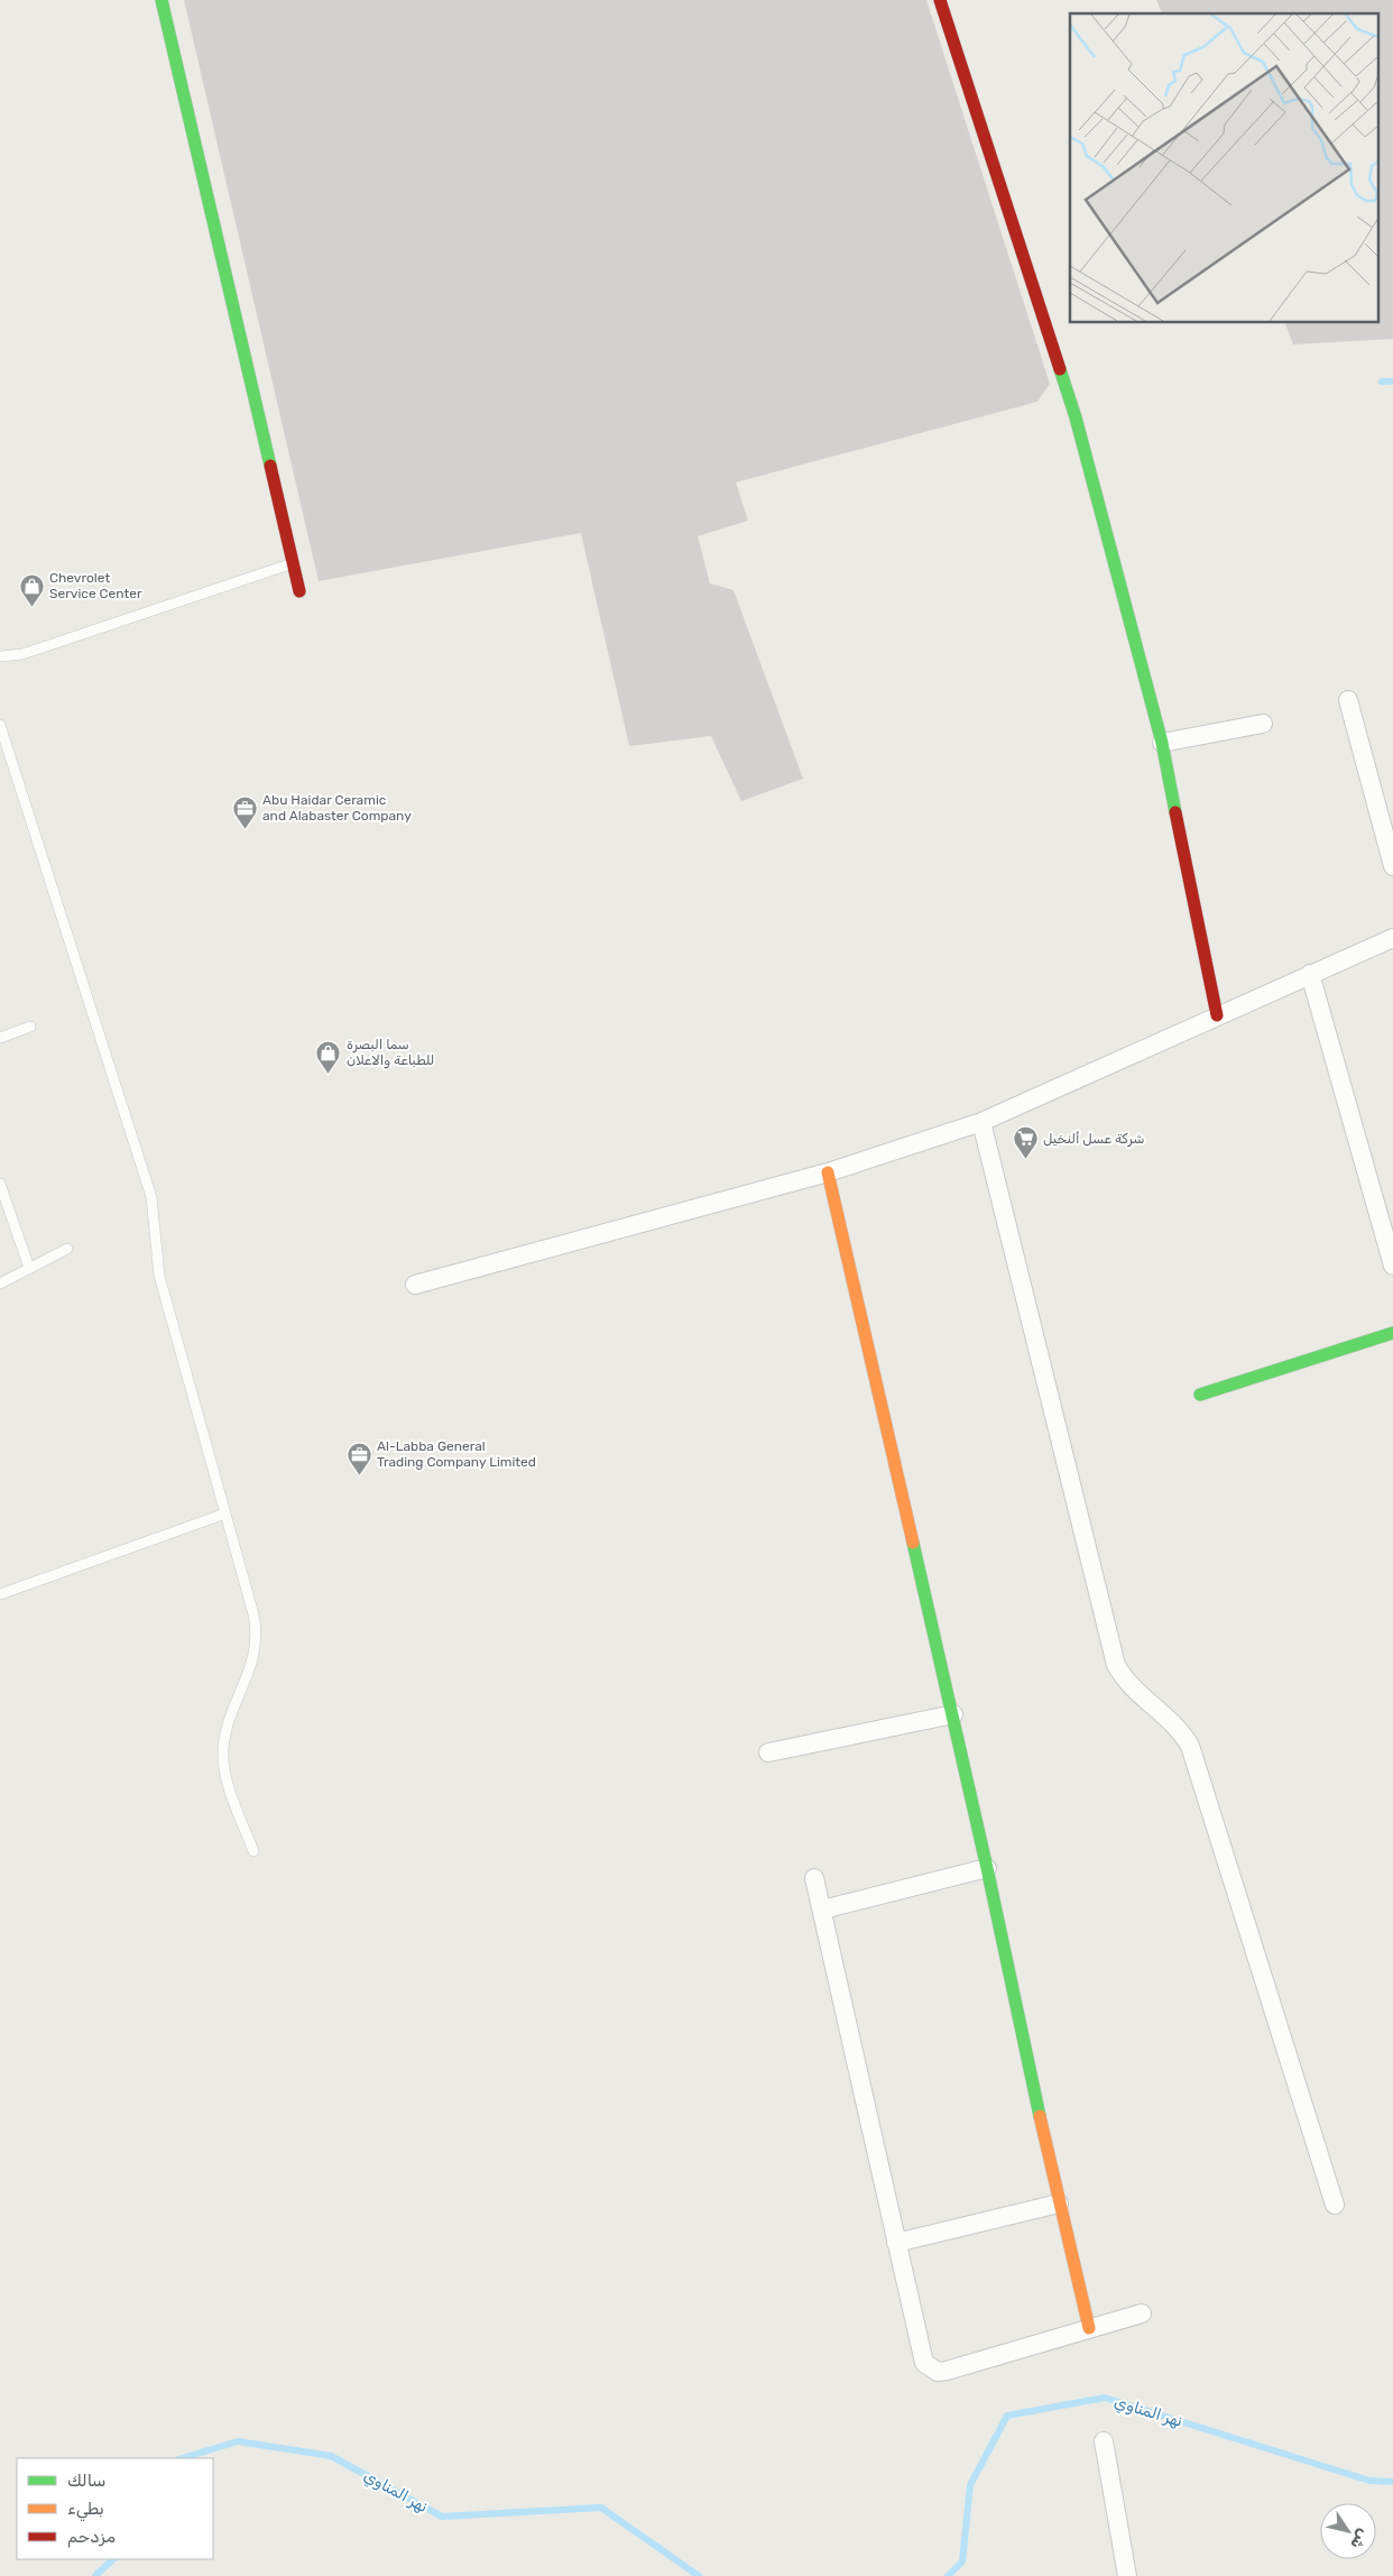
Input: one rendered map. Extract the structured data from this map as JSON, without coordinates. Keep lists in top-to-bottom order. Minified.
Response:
{"water":["نهر المناوي"],"places":{"shop":["Chevrolet Service Center","سما البصرة للطباعة والاعلان"],"office":["Abu Haidar Ceramic and Alabaster Company","Al-Labba General Trading Company Limited"],"supermarket":["شركة عسل ألنخيل"]},"legend":["سالك","بطيء","مزدحم"],"north":"bottom right"}
